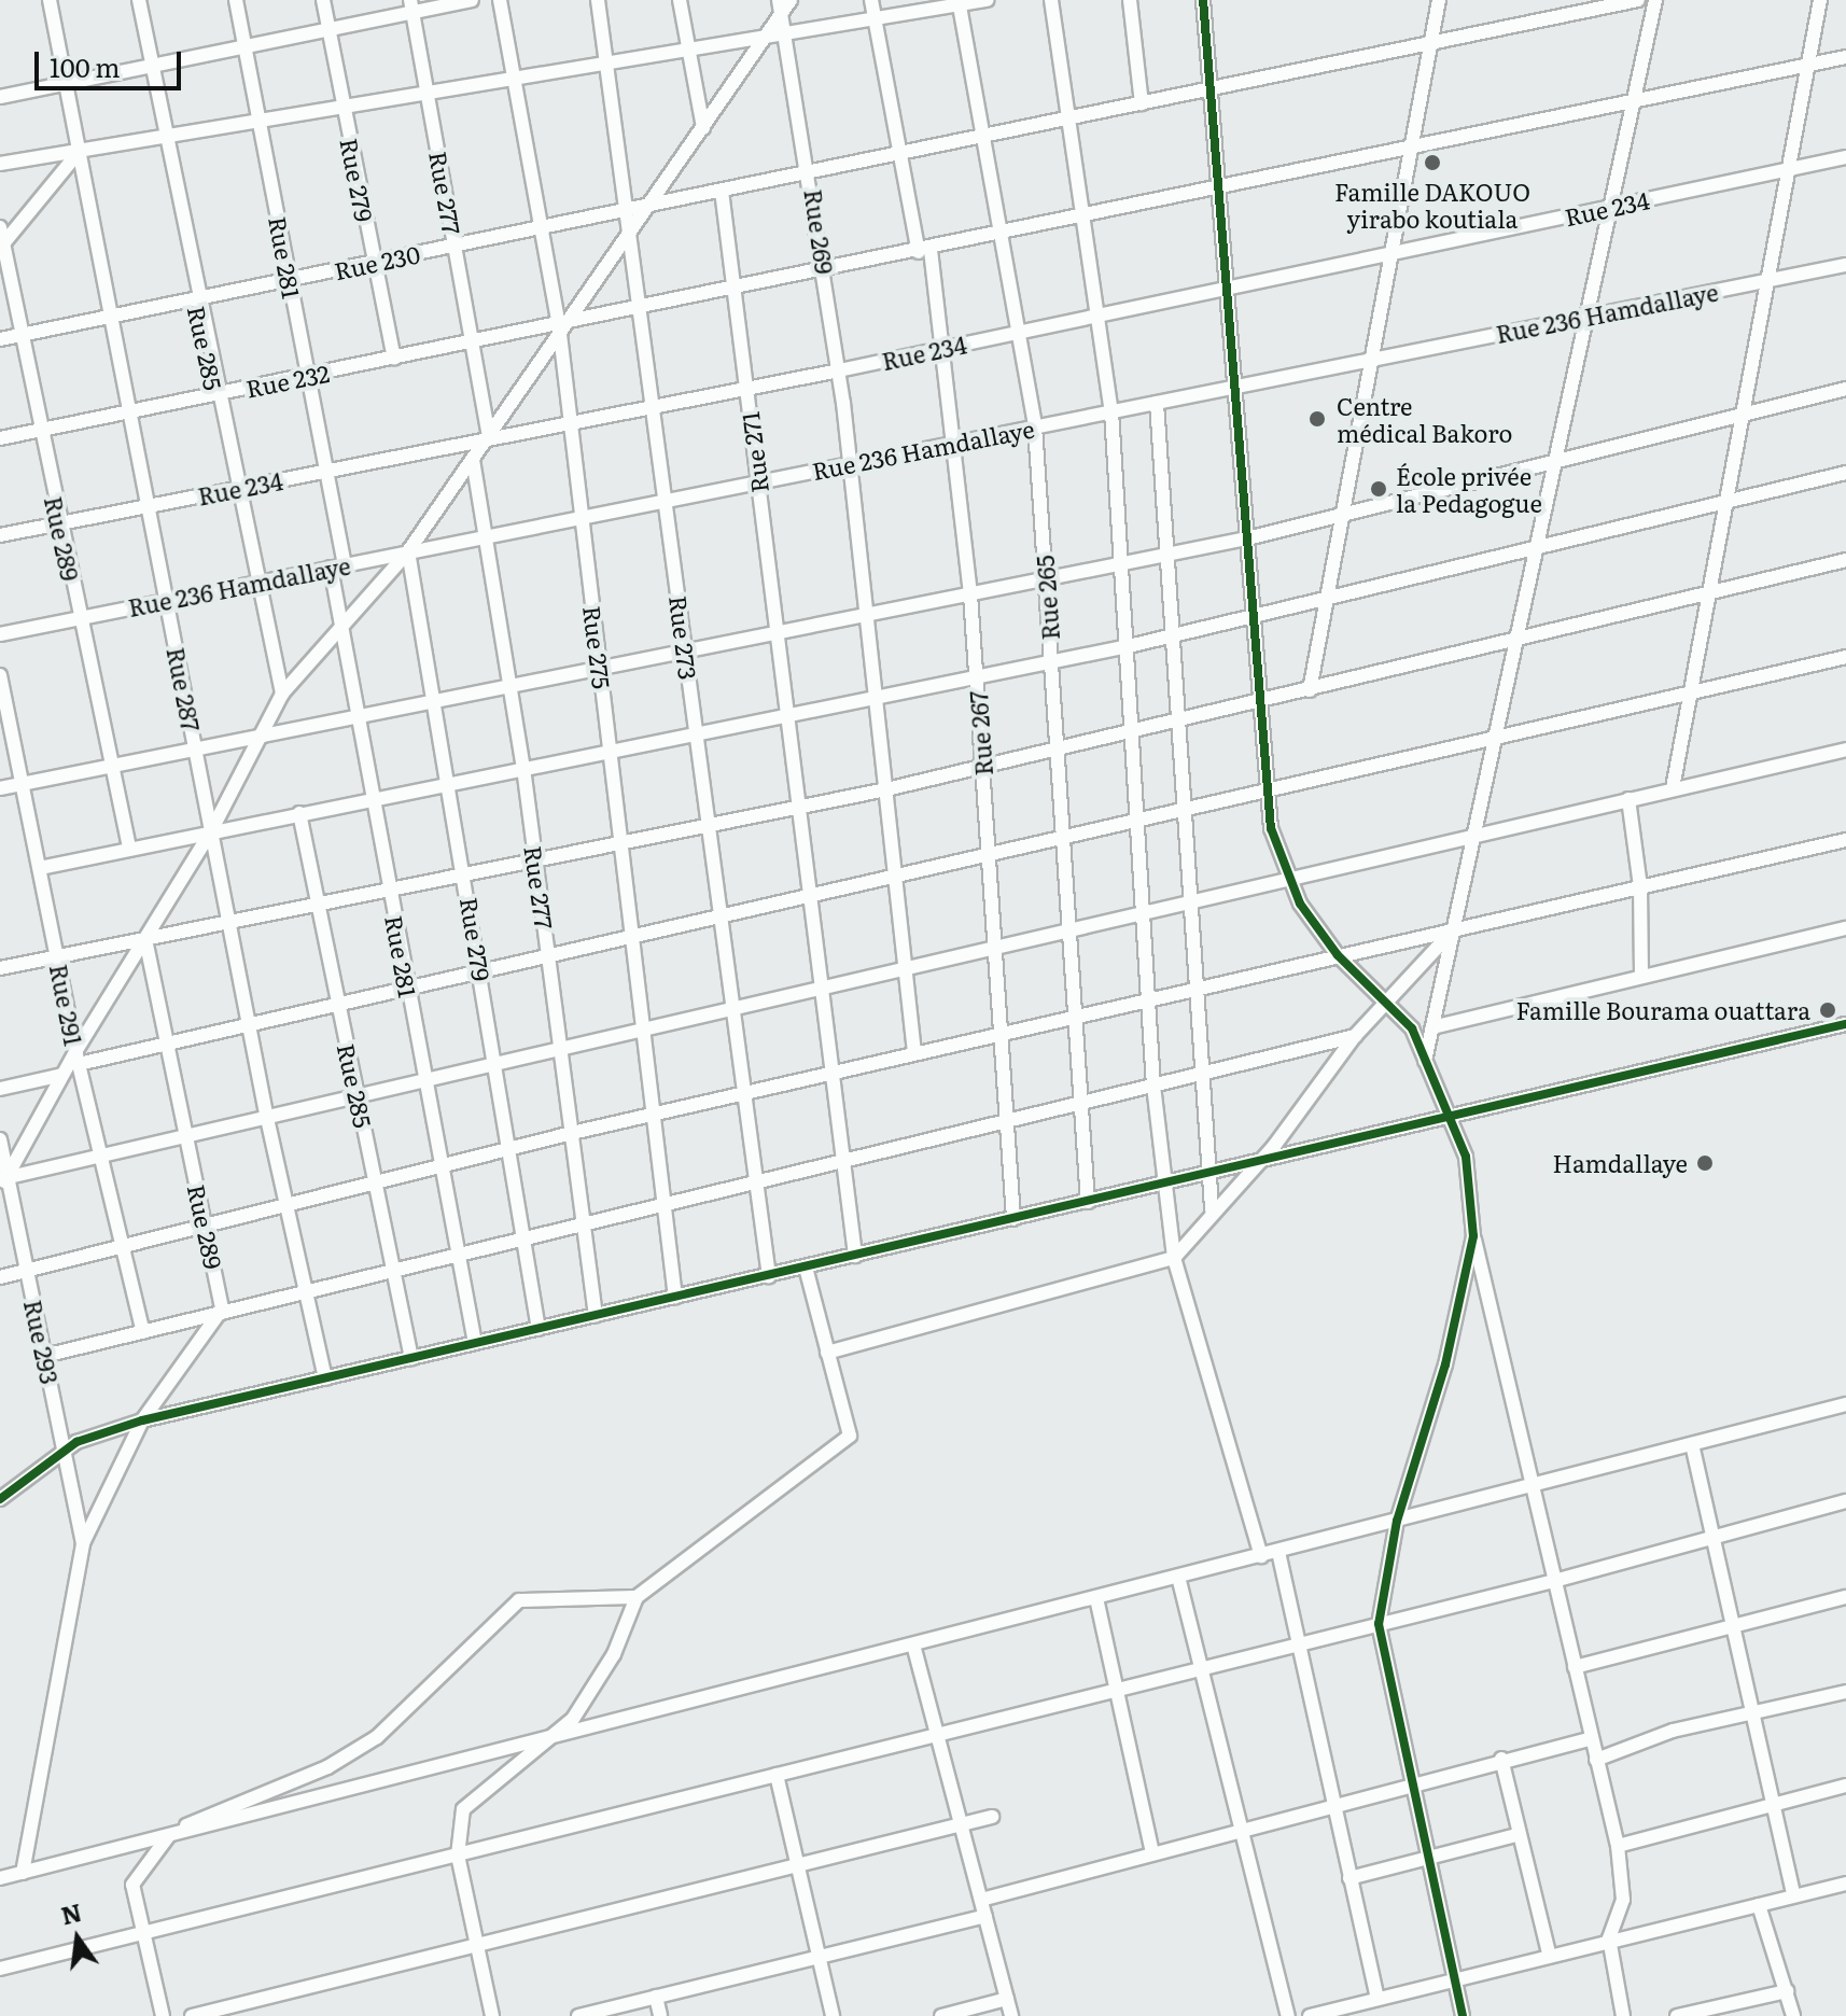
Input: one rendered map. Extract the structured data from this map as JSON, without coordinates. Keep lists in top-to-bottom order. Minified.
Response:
{"streets":{"street":["Rue 279","Rue 277","Rue 234","Rue 269","Rue 281","Rue 230","Rue 236 Hamdallaye","Rue 285","Rue 232","Rue 271","Rue 289","Rue 265","Rue 273","Rue 275","Rue 287","Rue 267","Rue 291","Rue 293"]},"crossings":[["Rue 279","Rue 230"],["Rue 279","Rue 236 Hamdallaye"],["Rue 279","Rue 232"],["Rue 277","Rue 234"],["Rue 277","Rue 230"],["Rue 277","Rue 236 Hamdallaye"],["Rue 277","Rue 232"],["Rue 234","Rue 269"],["Rue 234","Rue 281"],["Rue 234","Rue 285"],["Rue 234","Rue 271"],["Rue 234","Rue 289"],["Rue 234","Rue 265"],["Rue 234","Rue 273"],["Rue 234","Rue 275"],["Rue 234","Rue 287"],["Rue 234","Rue 267"],["Rue 269","Rue 230"],["Rue 269","Rue 236 Hamdallaye"],["Rue 269","Rue 232"],["Rue 281","Rue 230"],["Rue 281","Rue 236 Hamdallaye"],["Rue 281","Rue 232"],["Rue 230","Rue 285"],["Rue 230","Rue 271"],["Rue 230","Rue 289"],["Rue 230","Rue 265"],["Rue 230","Rue 273"],["Rue 230","Rue 275"],["Rue 230","Rue 287"],["Rue 230","Rue 267"],["Rue 236 Hamdallaye","Rue 285"],["Rue 236 Hamdallaye","Rue 271"],["Rue 236 Hamdallaye","Rue 289"],["Rue 236 Hamdallaye","Rue 265"],["Rue 236 Hamdallaye","Rue 273"],["Rue 236 Hamdallaye","Rue 275"],["Rue 236 Hamdallaye","Rue 287"],["Rue 236 Hamdallaye","Rue 267"],["Rue 285","Rue 232"],["Rue 232","Rue 271"],["Rue 232","Rue 289"],["Rue 232","Rue 265"],["Rue 232","Rue 273"],["Rue 232","Rue 275"],["Rue 232","Rue 287"],["Rue 232","Rue 267"]],"places":["Famille DAKOUO yirabo koutiala","Centre médical Bakoro","École privée la Pedagogue","Famille Bourama ouattara","Hamdallaye"],"scale_bar":"100 m","north":"top"}
